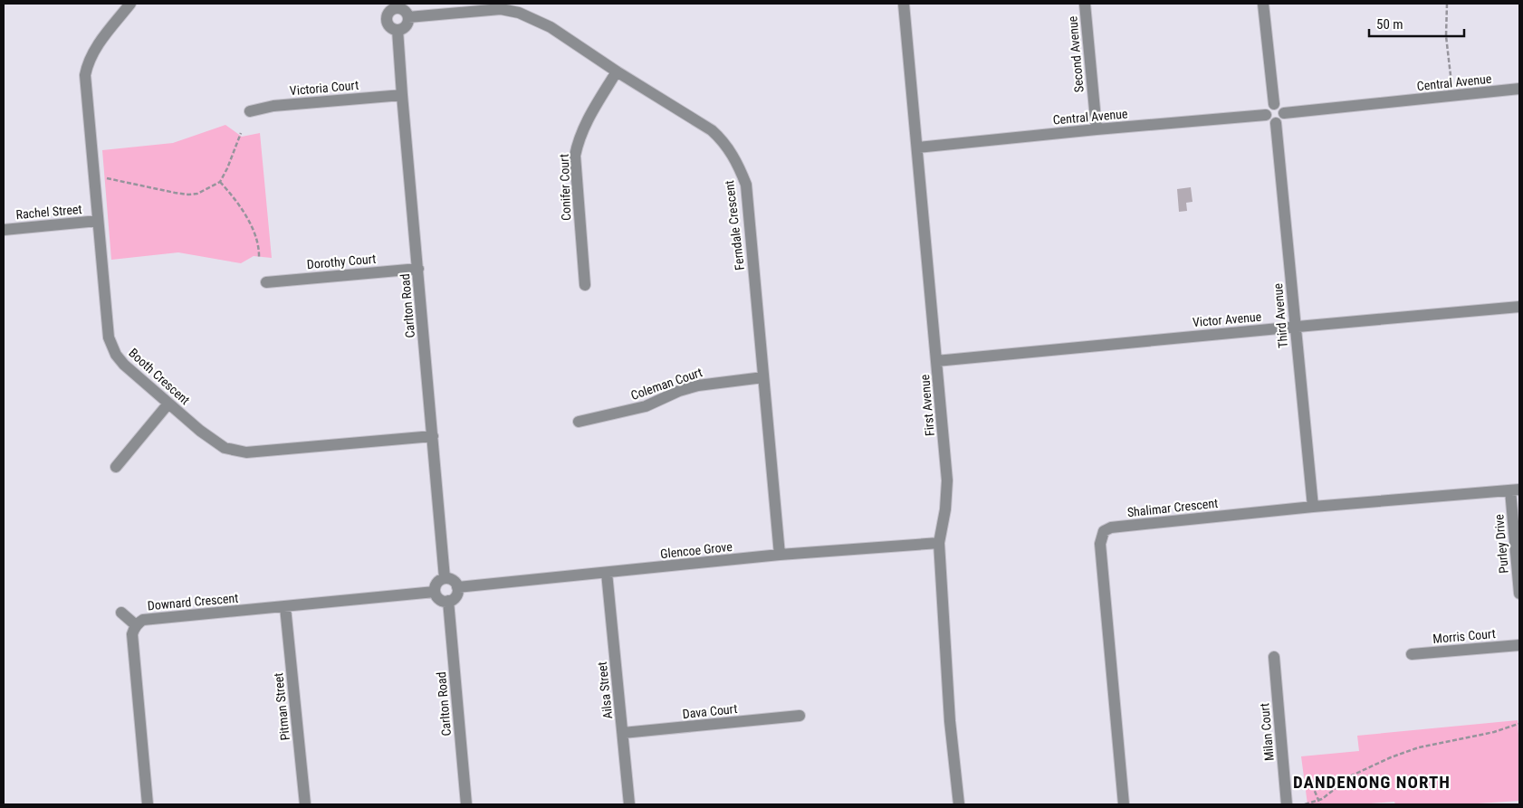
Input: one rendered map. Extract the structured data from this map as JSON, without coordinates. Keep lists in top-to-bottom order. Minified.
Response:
{"streets":{"street":["Second Avenue","Central Avenue","Victoria Court","Conifer Court","Rachel Street","Ferndale Crescent","Dorothy Court","Carlton Road","Third Avenue","Victor Avenue","Booth Crescent","Coleman Court","First Avenue","Shalimar Crescent","Purley Drive","Glencoe Grove","Downard Crescent","Morris Court","Ailsa Street","Pitman Street","Dava Court","Milan Court"]},"crossings":[["Second Avenue","Central Avenue"],["Central Avenue","Third Avenue"],["Central Avenue","First Avenue"],["Victoria Court","Carlton Road"],["Conifer Court","Ferndale Crescent"],["Rachel Street","Booth Crescent"],["Ferndale Crescent","Carlton Road"],["Ferndale Crescent","Coleman Court"],["Ferndale Crescent","Glencoe Grove"],["Dorothy Court","Carlton Road"],["Carlton Road","Booth Crescent"],["Carlton Road","Glencoe Grove"],["Carlton Road","Downard Crescent"],["Third Avenue","Victor Avenue"],["Third Avenue","Shalimar Crescent"],["Victor Avenue","First Avenue"],["First Avenue","Glencoe Grove"],["Shalimar Crescent","Purley Drive"],["Glencoe Grove","Downard Crescent"],["Glencoe Grove","Ailsa Street"],["Downard Crescent","Pitman Street"],["Ailsa Street","Dava Court"]],"districts":["DANDENONG NORTH"],"scale_bar":"50 m"}
